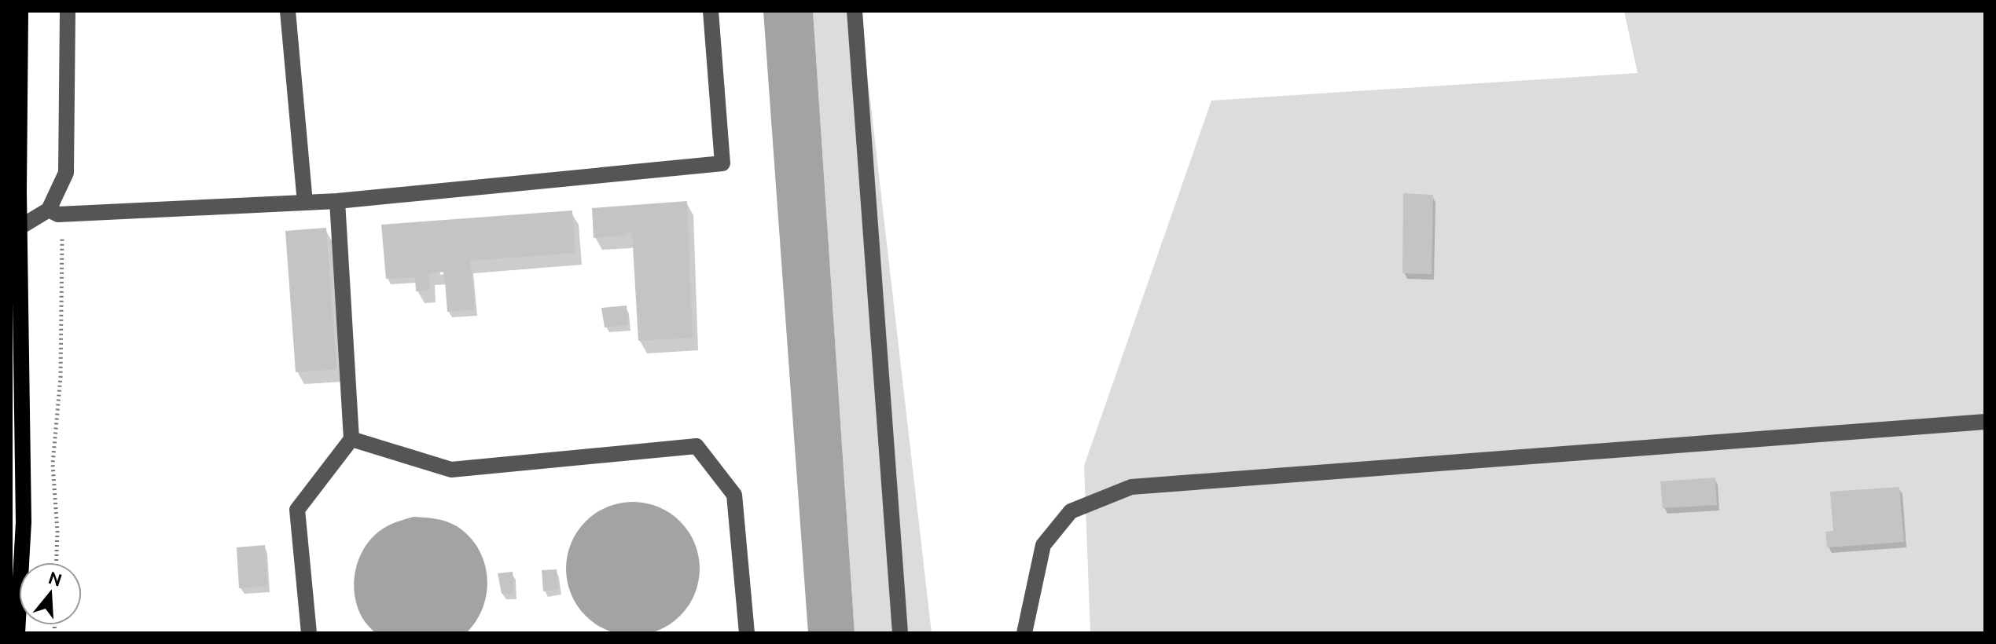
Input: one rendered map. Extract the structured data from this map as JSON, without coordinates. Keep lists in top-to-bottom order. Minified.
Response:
{"north":"top"}
